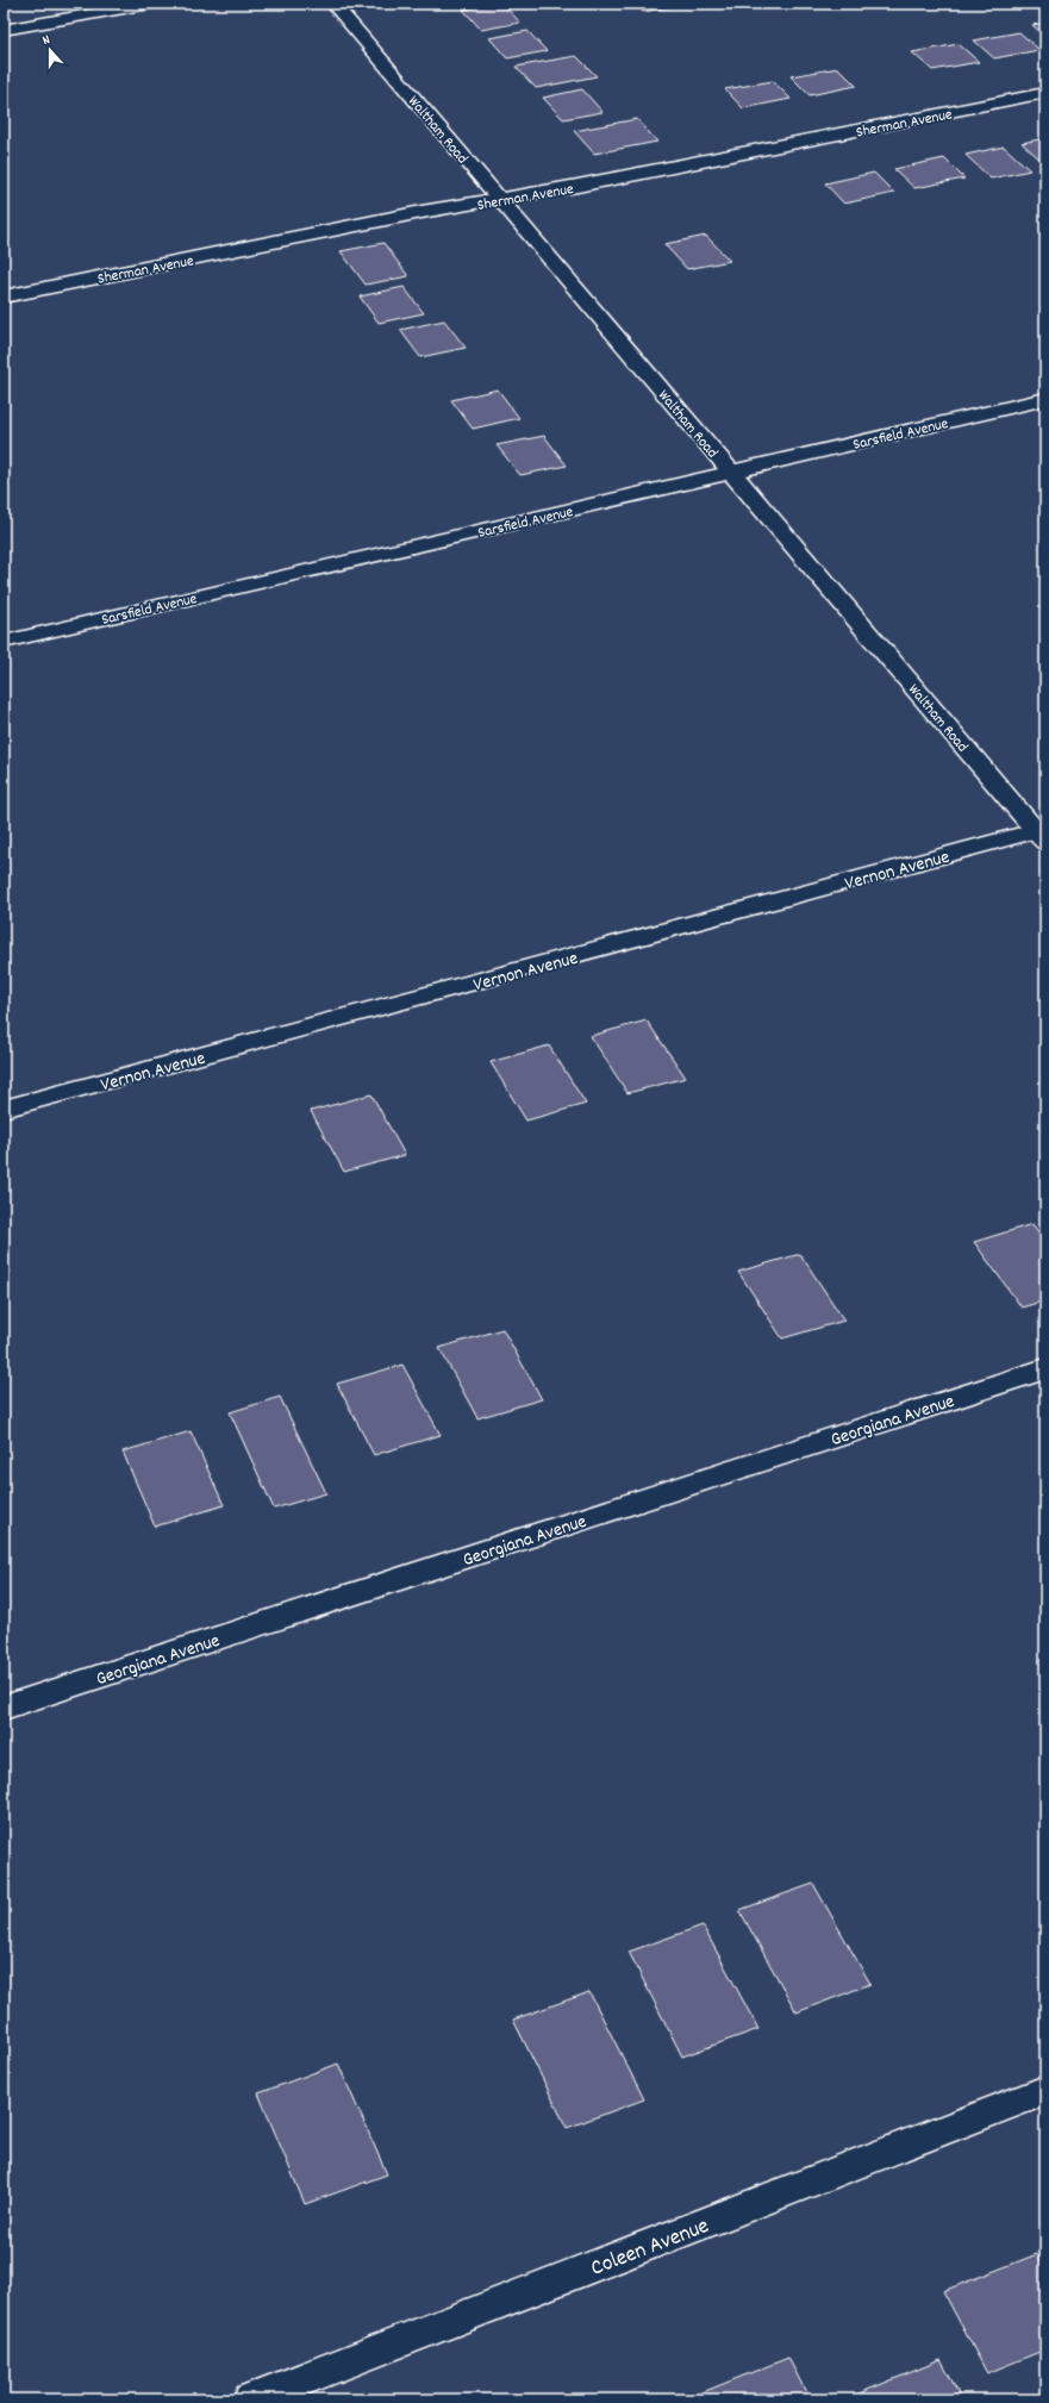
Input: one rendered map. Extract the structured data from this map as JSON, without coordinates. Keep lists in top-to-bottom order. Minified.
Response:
{"streets":{"street":["Sherman Avenue","Waltham Road","Sarsfield Avenue","Vernon Avenue","Georgiana Avenue","Coleen Avenue"]},"crossings":[["Sherman Avenue","Waltham Road"],["Waltham Road","Sarsfield Avenue"],["Waltham Road","Vernon Avenue"]],"north":"top"}
